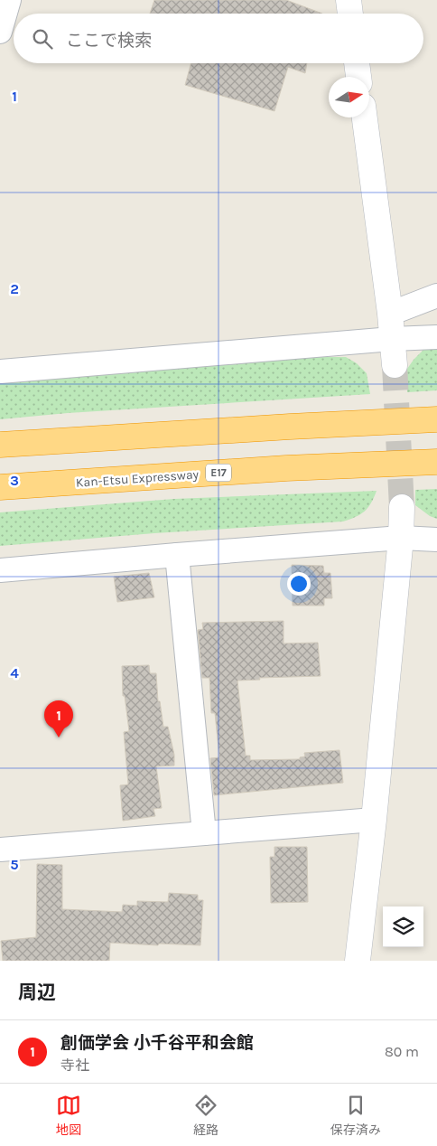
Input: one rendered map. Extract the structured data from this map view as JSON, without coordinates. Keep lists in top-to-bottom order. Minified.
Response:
{"streets":{"highway":["E17","Kan-Etsu Expressway"]},"north":"right","page":{"search":"ここで検索","pins":"1","heading":"周辺","list":[{"mark":"1","name":"創価学会 小千谷平和会館","note":"寺社","value":"80 m"}],"nav":["地図","経路","保存済み"]},"grid":{"rows":["1","2","3","4","5"]}}
